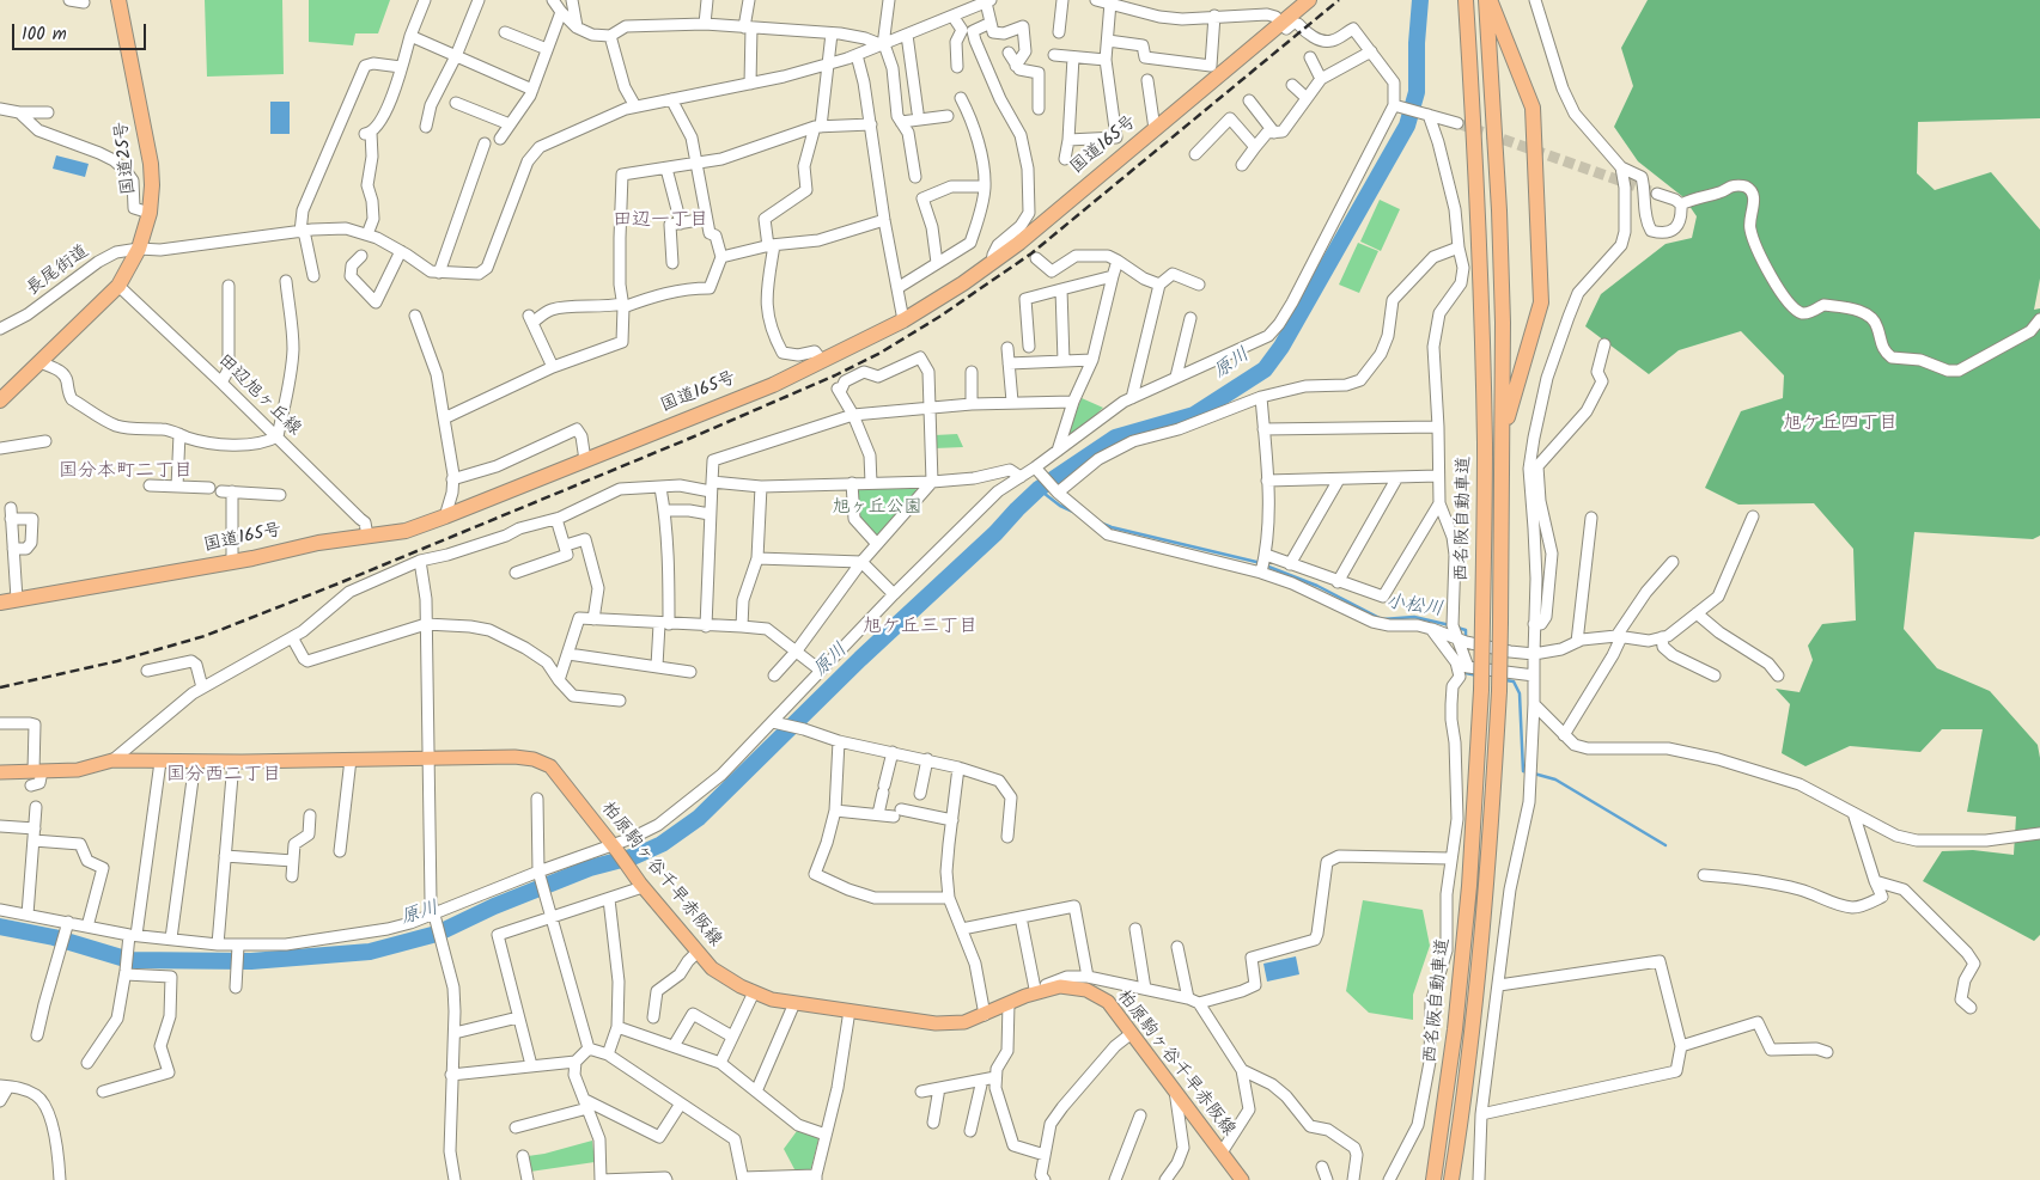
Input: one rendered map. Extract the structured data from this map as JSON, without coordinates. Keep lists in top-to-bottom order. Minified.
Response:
{"streets":{"highway":["国道165号","国道25号","西名阪自動車道"],"main road":["柏原駒ヶ谷千早赤阪線"],"street":["長尾街道","田辺旭ヶ丘線"]},"crossings":[["国道165号","田辺旭ヶ丘線"],["国道25号","長尾街道"],["国道25号","田辺旭ヶ丘線"]],"districts":["田辺一丁目","旭ケ丘四丁目","国分本町二丁目","旭ケ丘三丁目","国分西二丁目"],"water":["原川","小松川"],"parks":["旭ヶ丘公園"],"scale_bar":"100 m"}
